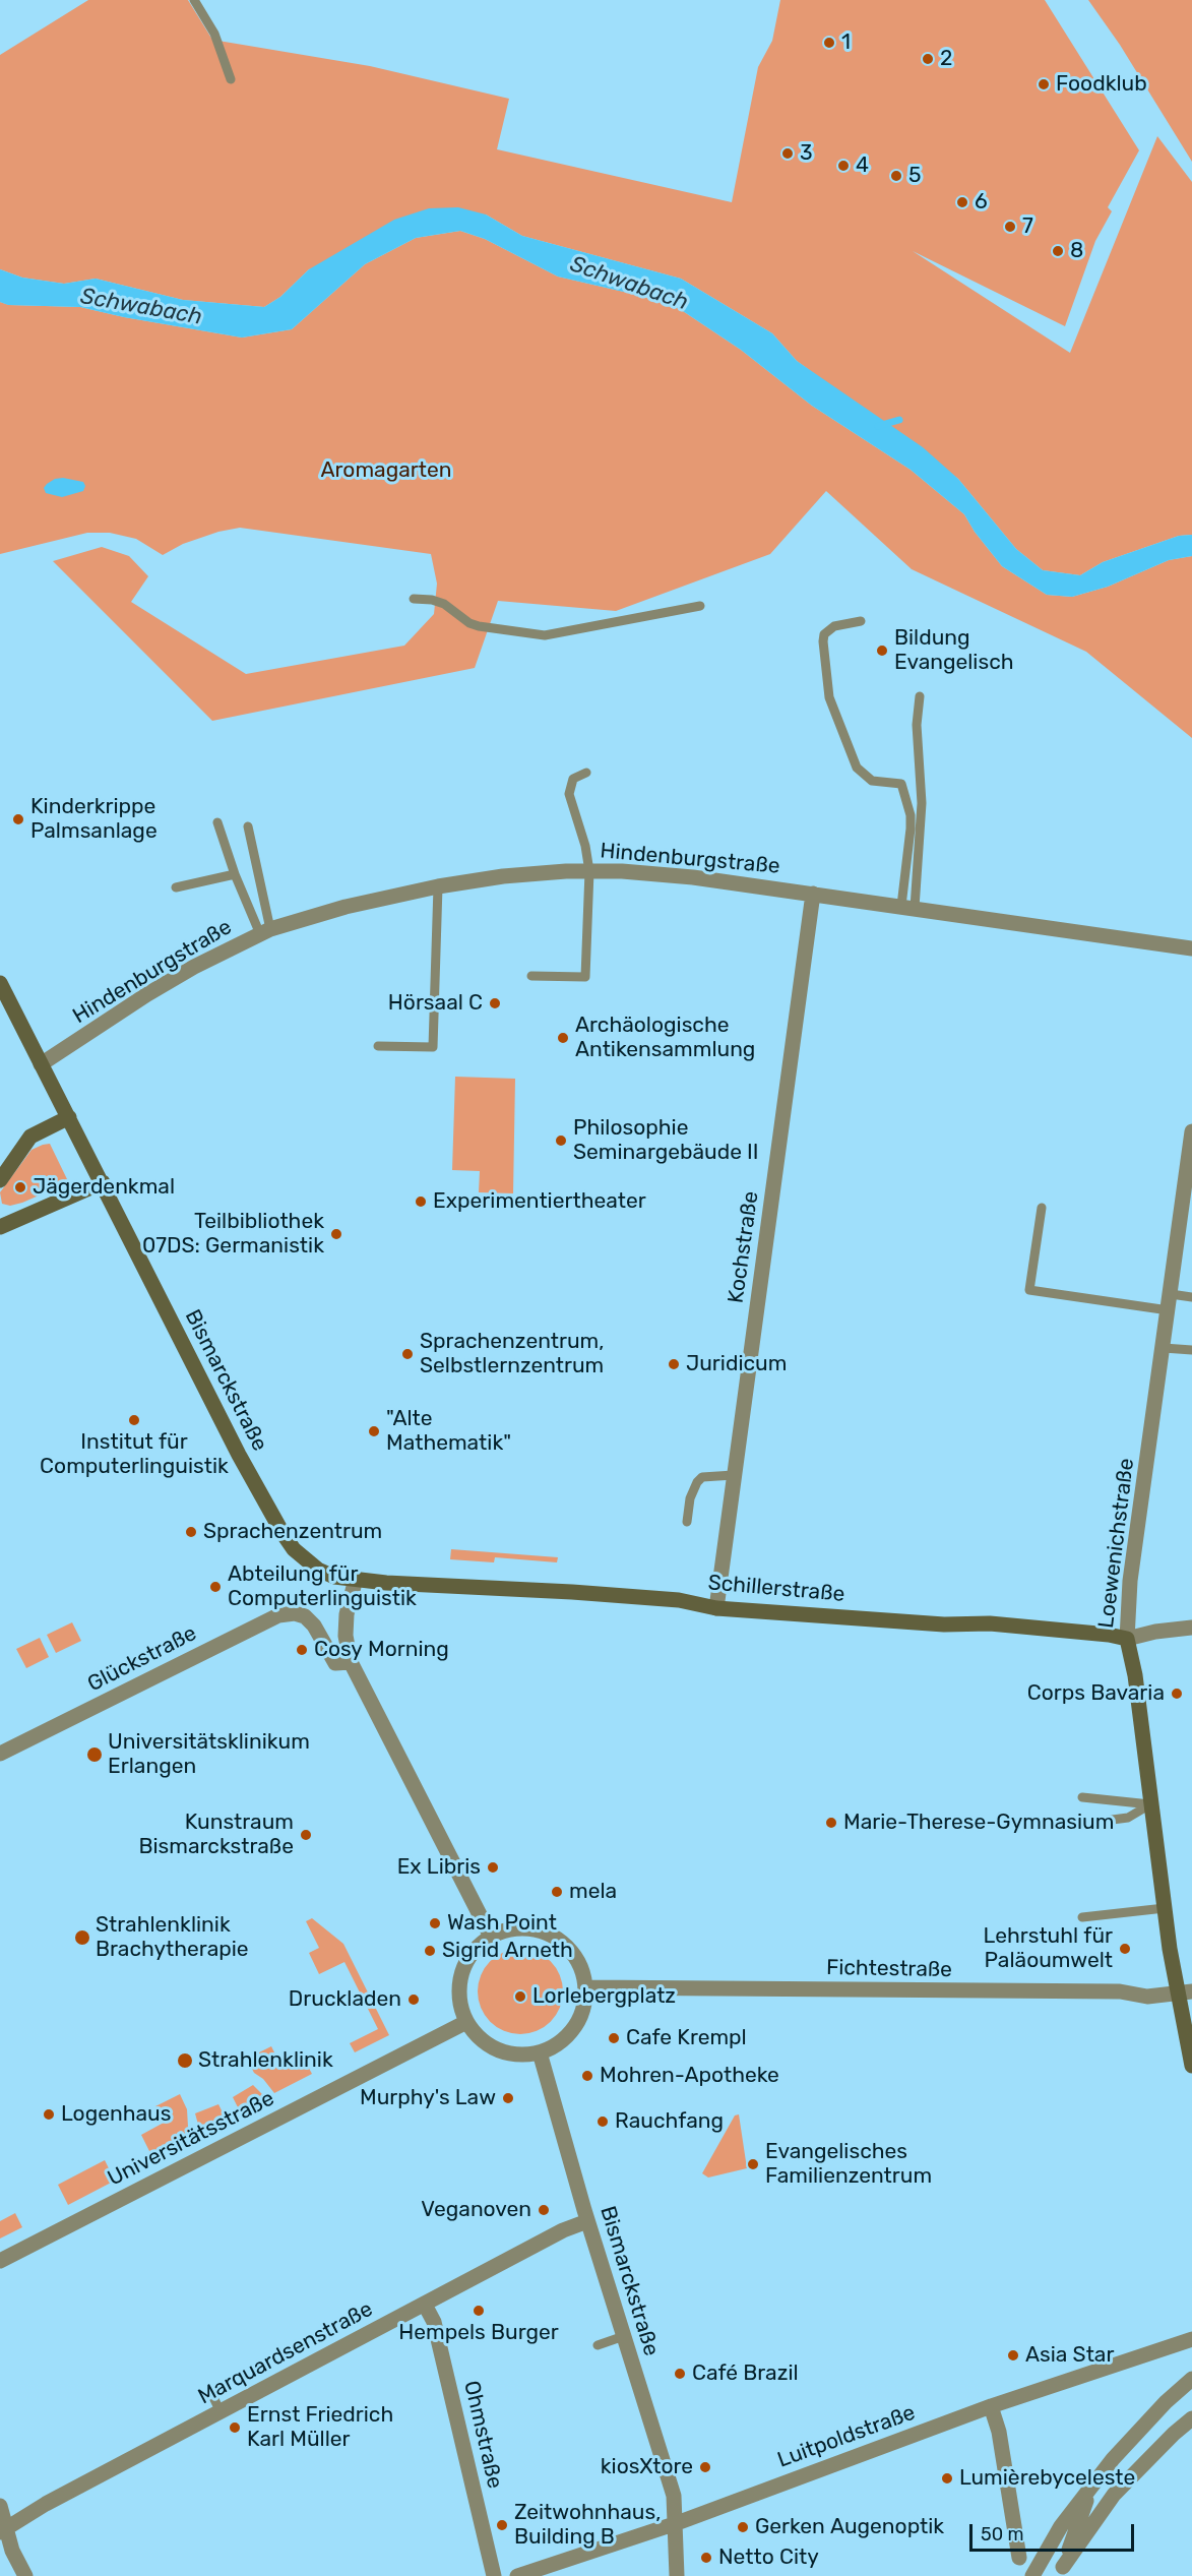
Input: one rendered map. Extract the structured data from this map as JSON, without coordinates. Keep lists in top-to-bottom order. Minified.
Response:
{"streets":{"street":["Hindenburgstraße","Kochstraße","Bismarckstraße","Loewenichstraße","Schillerstraße","Glückstraße","Fichtestraße","Universitätsstraße","Marquardsenstraße","Ohmstraße","Luitpoldstraße"]},"crossings":[["Hindenburgstraße","Kochstraße"],["Hindenburgstraße","Bismarckstraße"],["Kochstraße","Schillerstraße"],["Bismarckstraße","Schillerstraße"],["Bismarckstraße","Fichtestraße"],["Bismarckstraße","Universitätsstraße"],["Bismarckstraße","Marquardsenstraße"],["Bismarckstraße","Luitpoldstraße"],["Loewenichstraße","Schillerstraße"],["Loewenichstraße","Fichtestraße"],["Fichtestraße","Universitätsstraße"],["Marquardsenstraße","Ohmstraße"]],"water":["Schwabach"],"parks":["Aromagarten"],"places":["1","2","Foodklub","3","4","5","6","7","8","Bildung Evangelisch","Kinderkrippe Palmsanlage","Hörsaal C","Archäologische Antikensammlung","Philosophie Seminargebäude II","Jägerdenkmal","Experimentiertheater","Teilbibliothek 07DS: Germanistik","Sprachenzentrum, Selbstlernzentrum","Juridicum","Institut für Computerlinguistik","\"Alte Mathematik\"","Sprachenzentrum","Abteilung für Computerlinguistik","Cosy Morning","Corps Bavaria","Universitätsklinikum Erlangen","Marie-Therese-Gymnasium","Kunstraum Bismarckstraße","Ex Libris","mela","Wash Point","Strahlenklinik Brachytherapie","Lehrstuhl für Paläoumwelt","Sigrid Arneth","Lorlebergplatz","Druckladen","Cafe Krempl","Strahlenklinik","Mohren-Apotheke","Murphy's Law","Logenhaus","Rauchfang","Evangelisches Familienzentrum","Veganoven","Hempels Burger","Asia Star","Café Brazil","Ernst Friedrich Karl Müller","kiosXtore","Lumièrebyceleste","Zeitwohnhaus, Building B","Gerken Augenoptik","Netto City"],"scale_bar":"50 m"}
